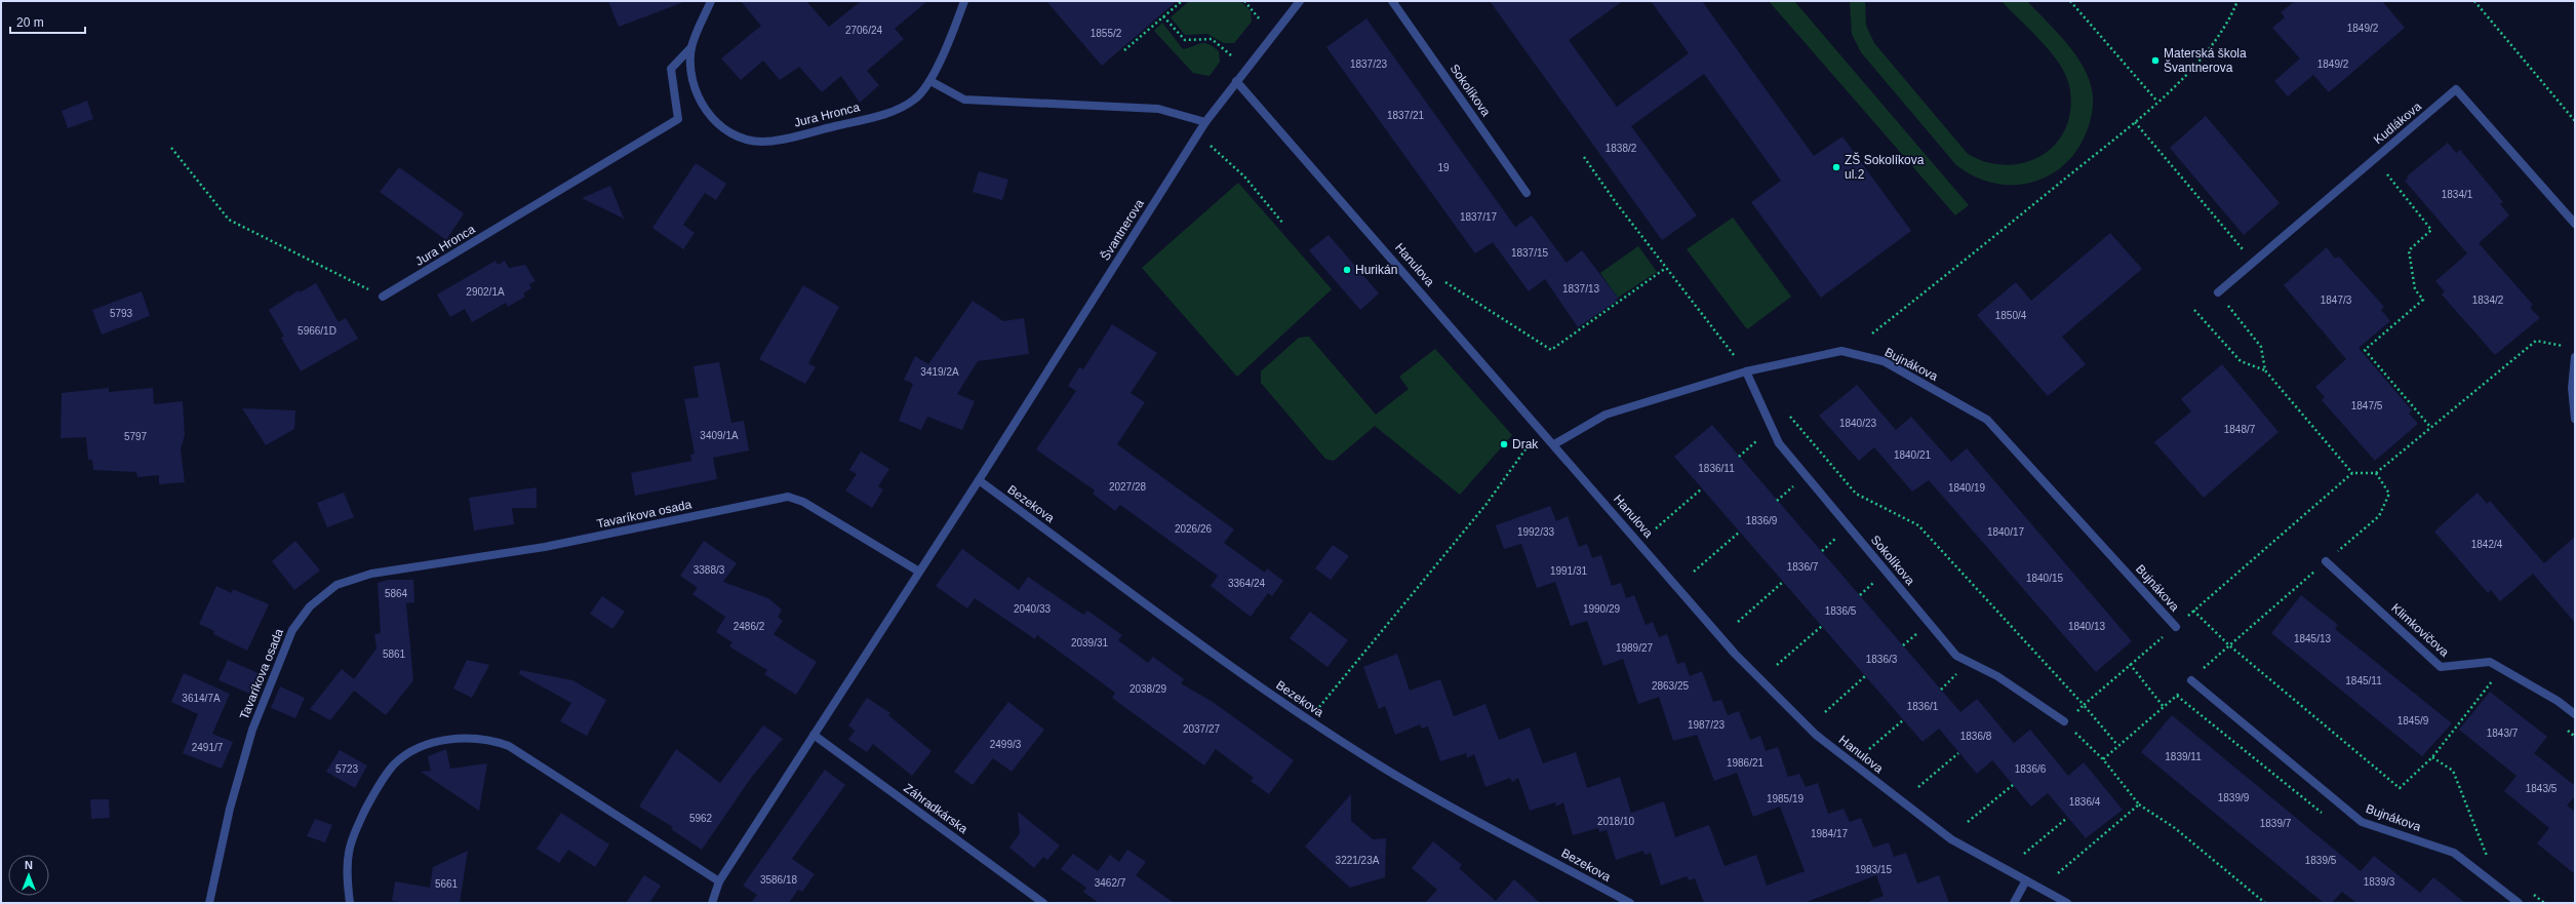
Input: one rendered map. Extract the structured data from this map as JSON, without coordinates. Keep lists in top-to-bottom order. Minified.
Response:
{"streets":{"street":["Sokolíkova","Jura Hronca","Kudlákova","Švantnerova","Hanulova","Bujnákova","Bezekova","Tavaríkova osada","Klimkovičova","Záhradkárska"]},"crossings":[["Sokolíkova","Bujnákova"],["Švantnerova","Hanulova"],["Švantnerova","Bezekova"],["Švantnerova","Tavaríkova osada"],["Hanulova","Bujnákova"]],"places":["Materská škola Švantnerova","ZŠ Sokolíkova ul.2","Hurikán","Drak"],"house_numbers":["1849/2","2706/24","1855/2","1837/23","1849/2","1837/21","1838/2","19","1834/1","1837/17","1837/15","1837/13","2902/1A","1847/3","1834/2","5793","1850/4","5966/1D","3419/2A","1847/5","1840/23","1848/7","3409/1A","5797","1840/21","1836/11","2027/28","1840/19","1836/9","2026/26","1992/33","1840/17","1842/4","1836/7","3388/3","1991/31","1840/15","3364/24","5864","2040/33","1990/29","1836/5","2486/2","1840/13","1845/13","2039/31","1989/27","5861","1836/3","1845/11","2863/25","2038/29","3614/7A","1836/1","1845/9","1987/23","2037/27","1843/7","1836/8","2499/3","2491/7","1839/11","1986/21","5723","1836/6","1843/5","1839/9","1985/19","1836/4","5962","2018/10","1839/7","1984/17","3221/23A","1839/5","1983/15","3586/18","1839/3","3462/7","5661"],"scale_bar":"20 m","north":"top"}
